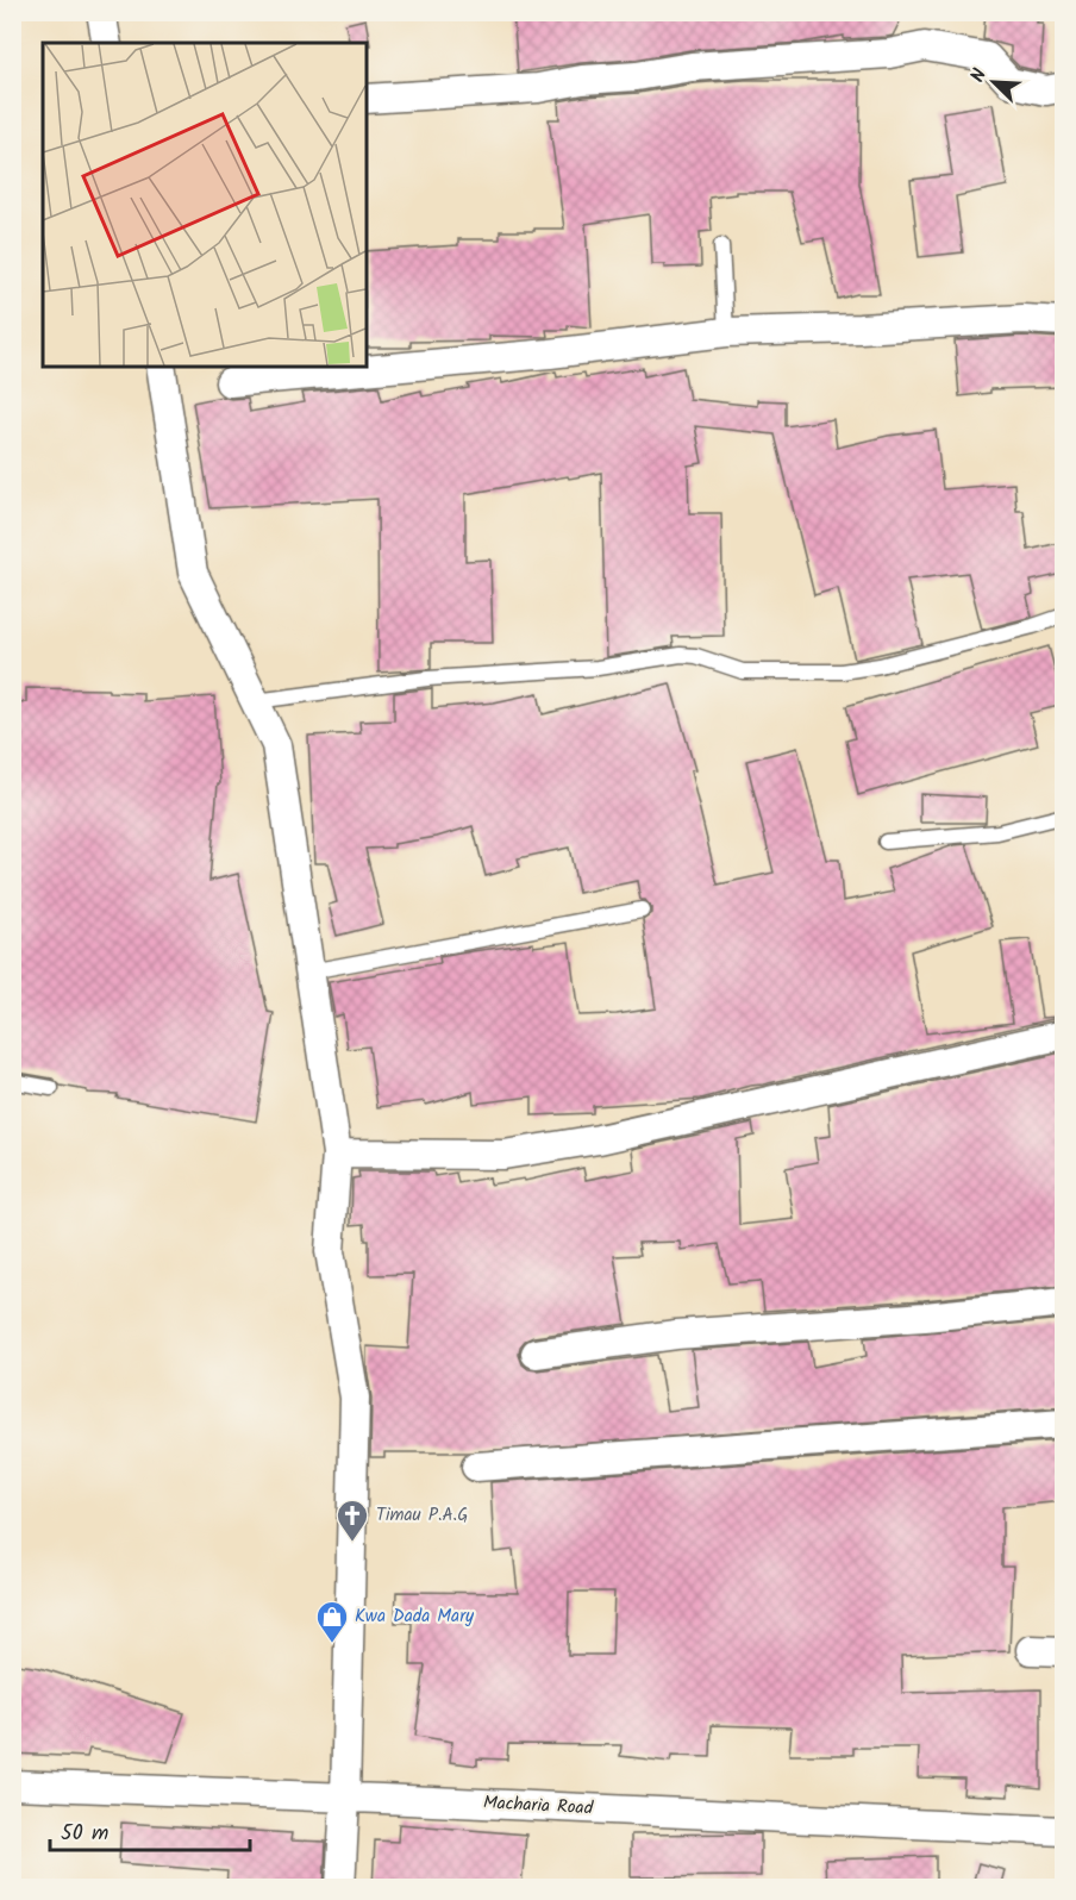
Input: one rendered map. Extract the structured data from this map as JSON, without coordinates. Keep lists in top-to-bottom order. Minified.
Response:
{"streets":{"street":["Macharia Road"]},"places":{"church":["Timau P.A.G"],"shop":["Kwa Dada Mary"]},"scale_bar":"50 m","north":"top left"}
